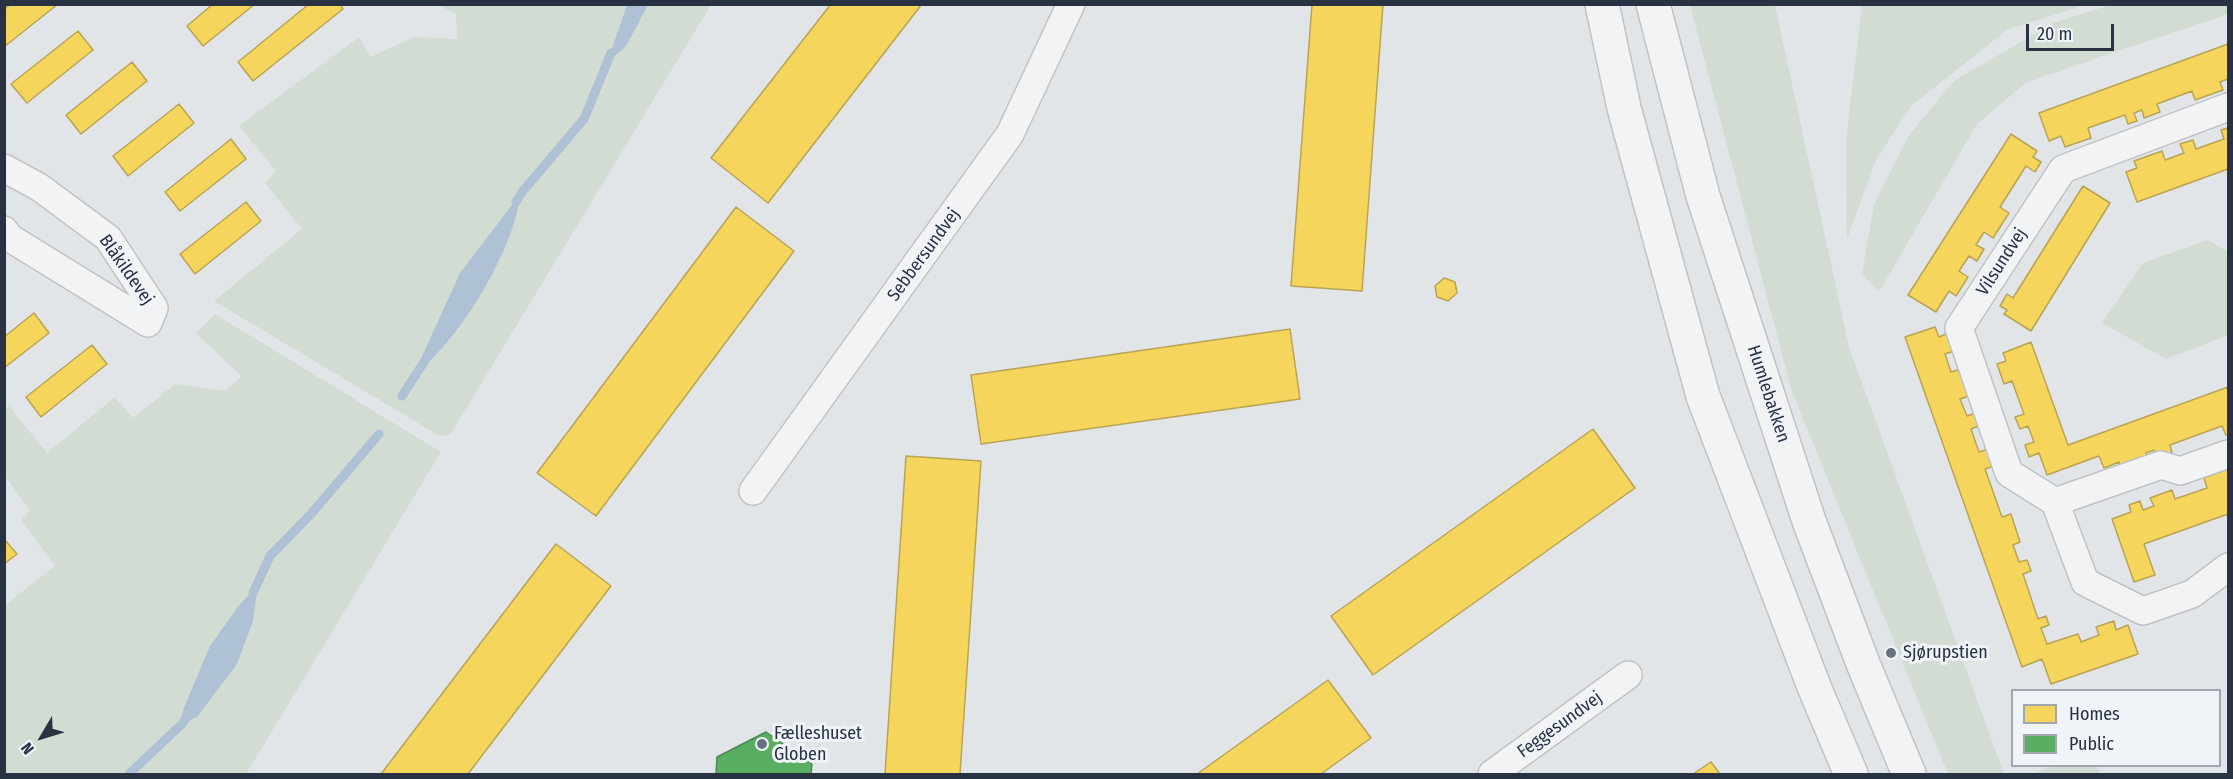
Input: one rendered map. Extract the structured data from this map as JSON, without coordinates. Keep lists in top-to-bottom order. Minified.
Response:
{"streets":{"street":["Sebbersundvej","Vilsundvej","Blåkildevej","Humlebakken","Feggesundvej"]},"places":["Sjørupstien","Fælleshuset Globen"],"legend":["Homes","Public"],"scale_bar":"20 m","north":"bottom left"}
